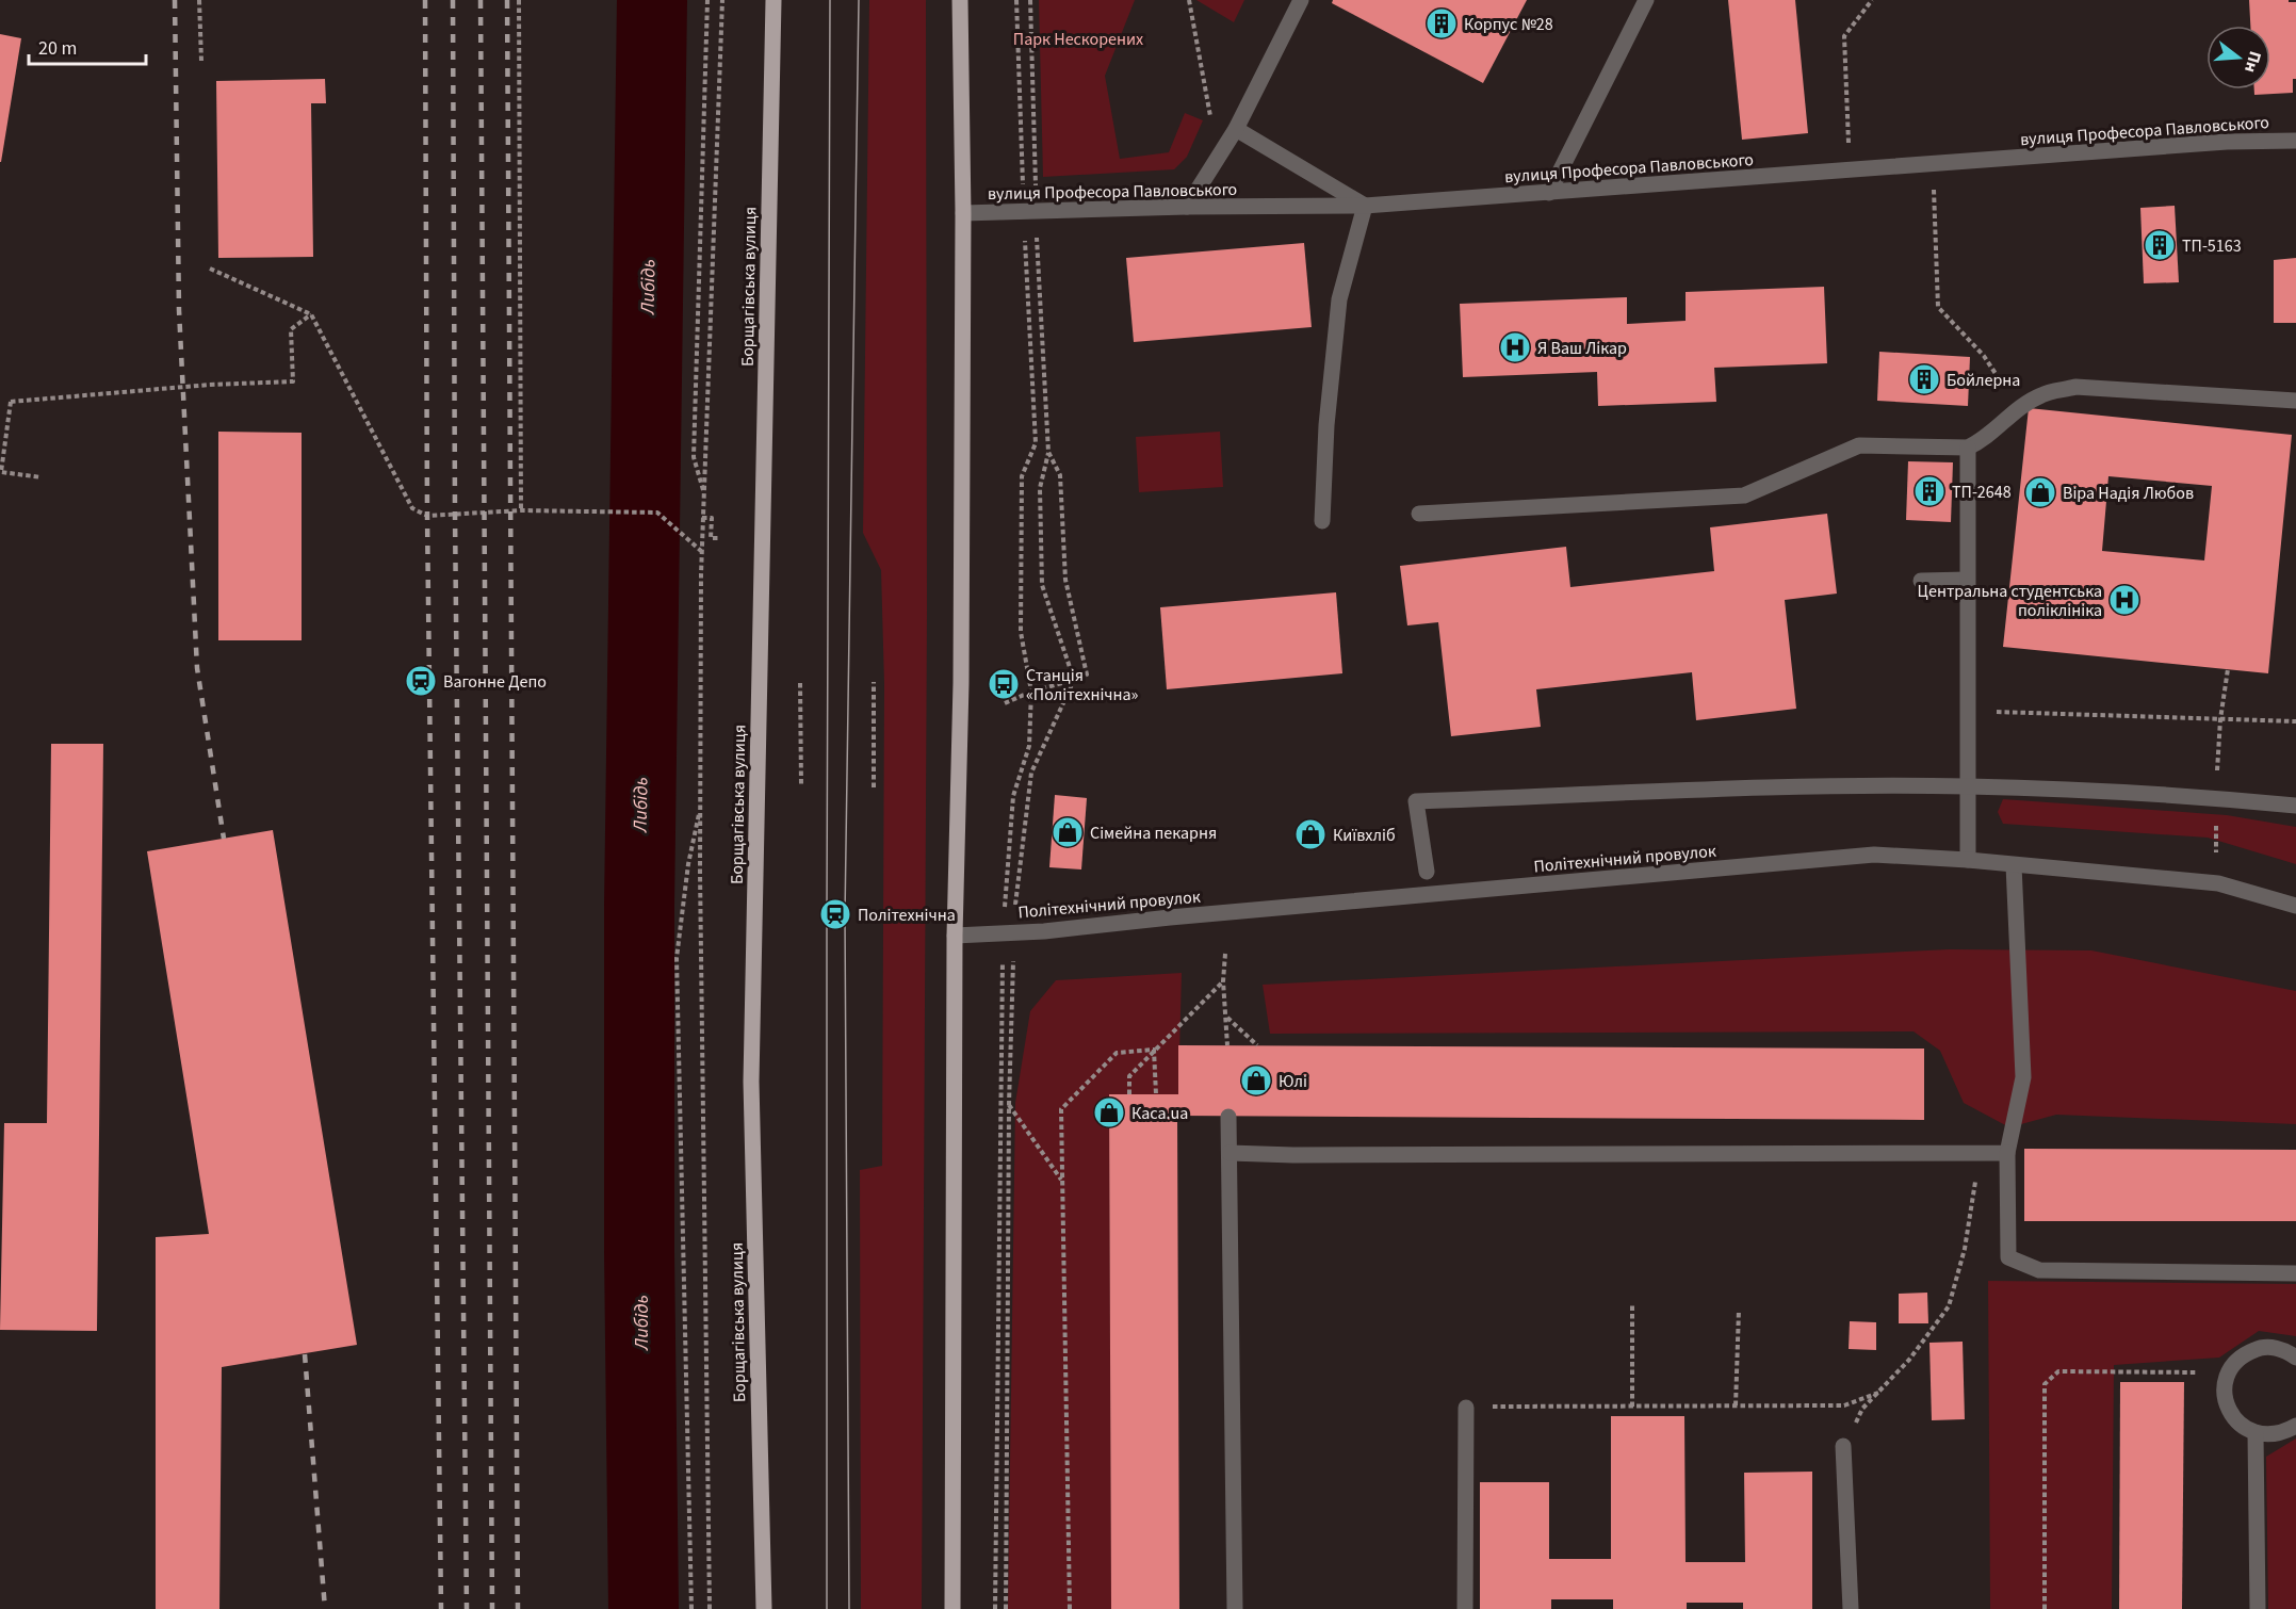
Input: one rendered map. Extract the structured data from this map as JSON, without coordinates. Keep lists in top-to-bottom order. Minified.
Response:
{"streets":{"main road":["Борщагівська вулиця"],"street":["вулиця Професора Павловського","Політехнічний провулок"]},"water":["Либідь"],"parks":["Парк Нескорених"],"places":{"building":["Корпус №28","ТП-5163","Бойлерна","ТП-2648"],"hospital":["Я Ваш Лікар","Центральна студентська поліклініка"],"shop":["Віра Надія Любов","Сімейна пекарня","Київхліб","Юлі","Каса.ua"],"station":["Вагонне Депо","Політехнічна"],"bus stop":["Станція «Політехнічна»"]},"scale_bar":"20 m","north":"right"}
